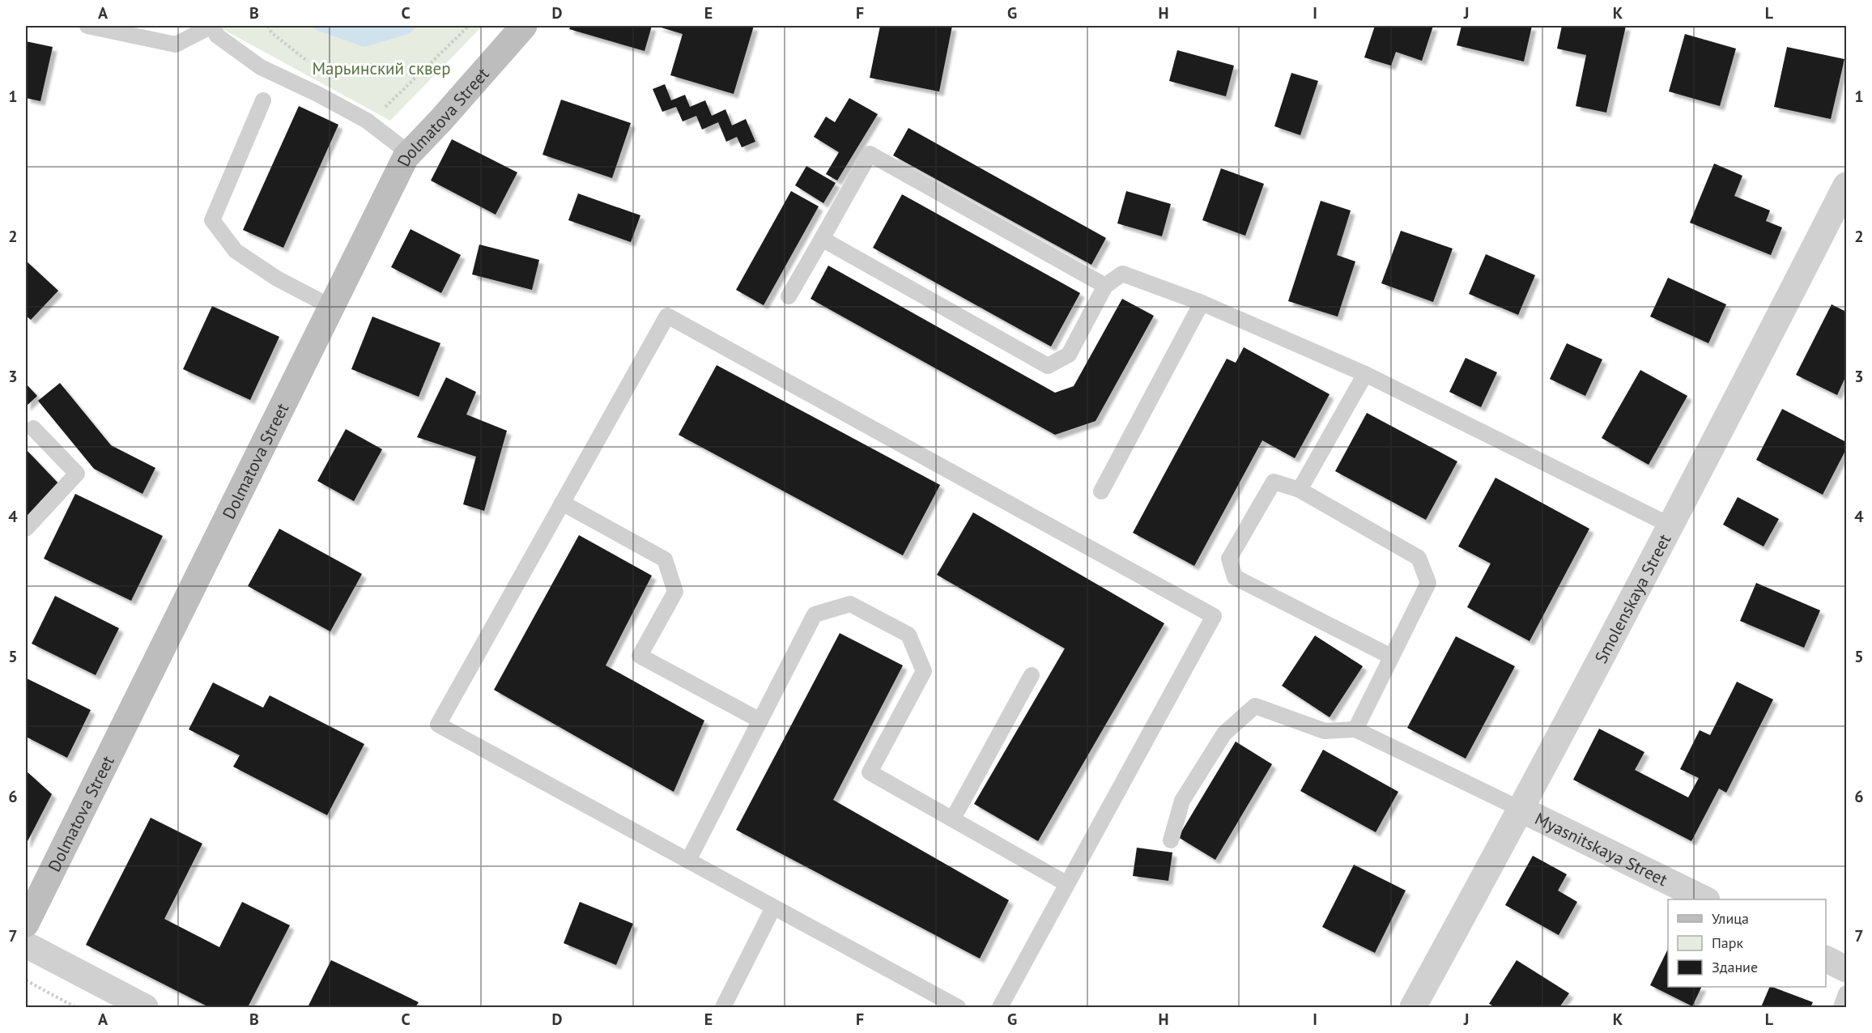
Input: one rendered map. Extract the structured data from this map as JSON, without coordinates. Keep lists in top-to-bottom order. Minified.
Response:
{"streets":{"main road":["Dolmatova Street"],"street":["Smolenskaya Street","Myasnitskaya Street"]},"crossings":[["Smolenskaya Street","Myasnitskaya Street"]],"parks":["Марьинский сквер"],"legend":["Улица","Парк","Здание"],"grid":{"columns":["A","B","C","D","E","F","G","H","I","J","K","L"],"rows":["1","2","3","4","5","6","7"]}}
